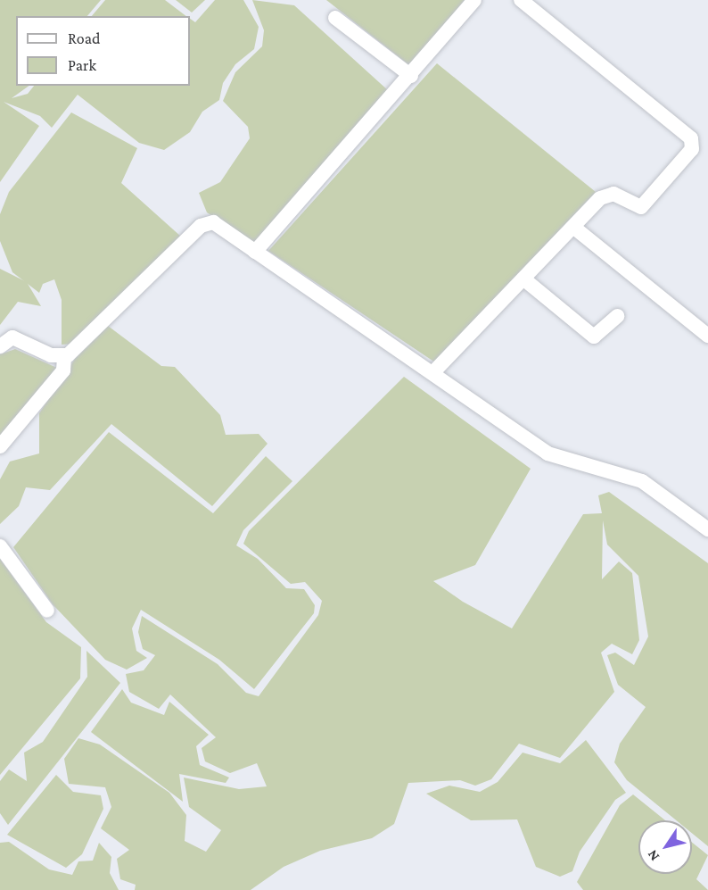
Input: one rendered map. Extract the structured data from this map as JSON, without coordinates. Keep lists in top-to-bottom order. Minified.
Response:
{"legend":["Road","Park"],"north":"bottom left"}
